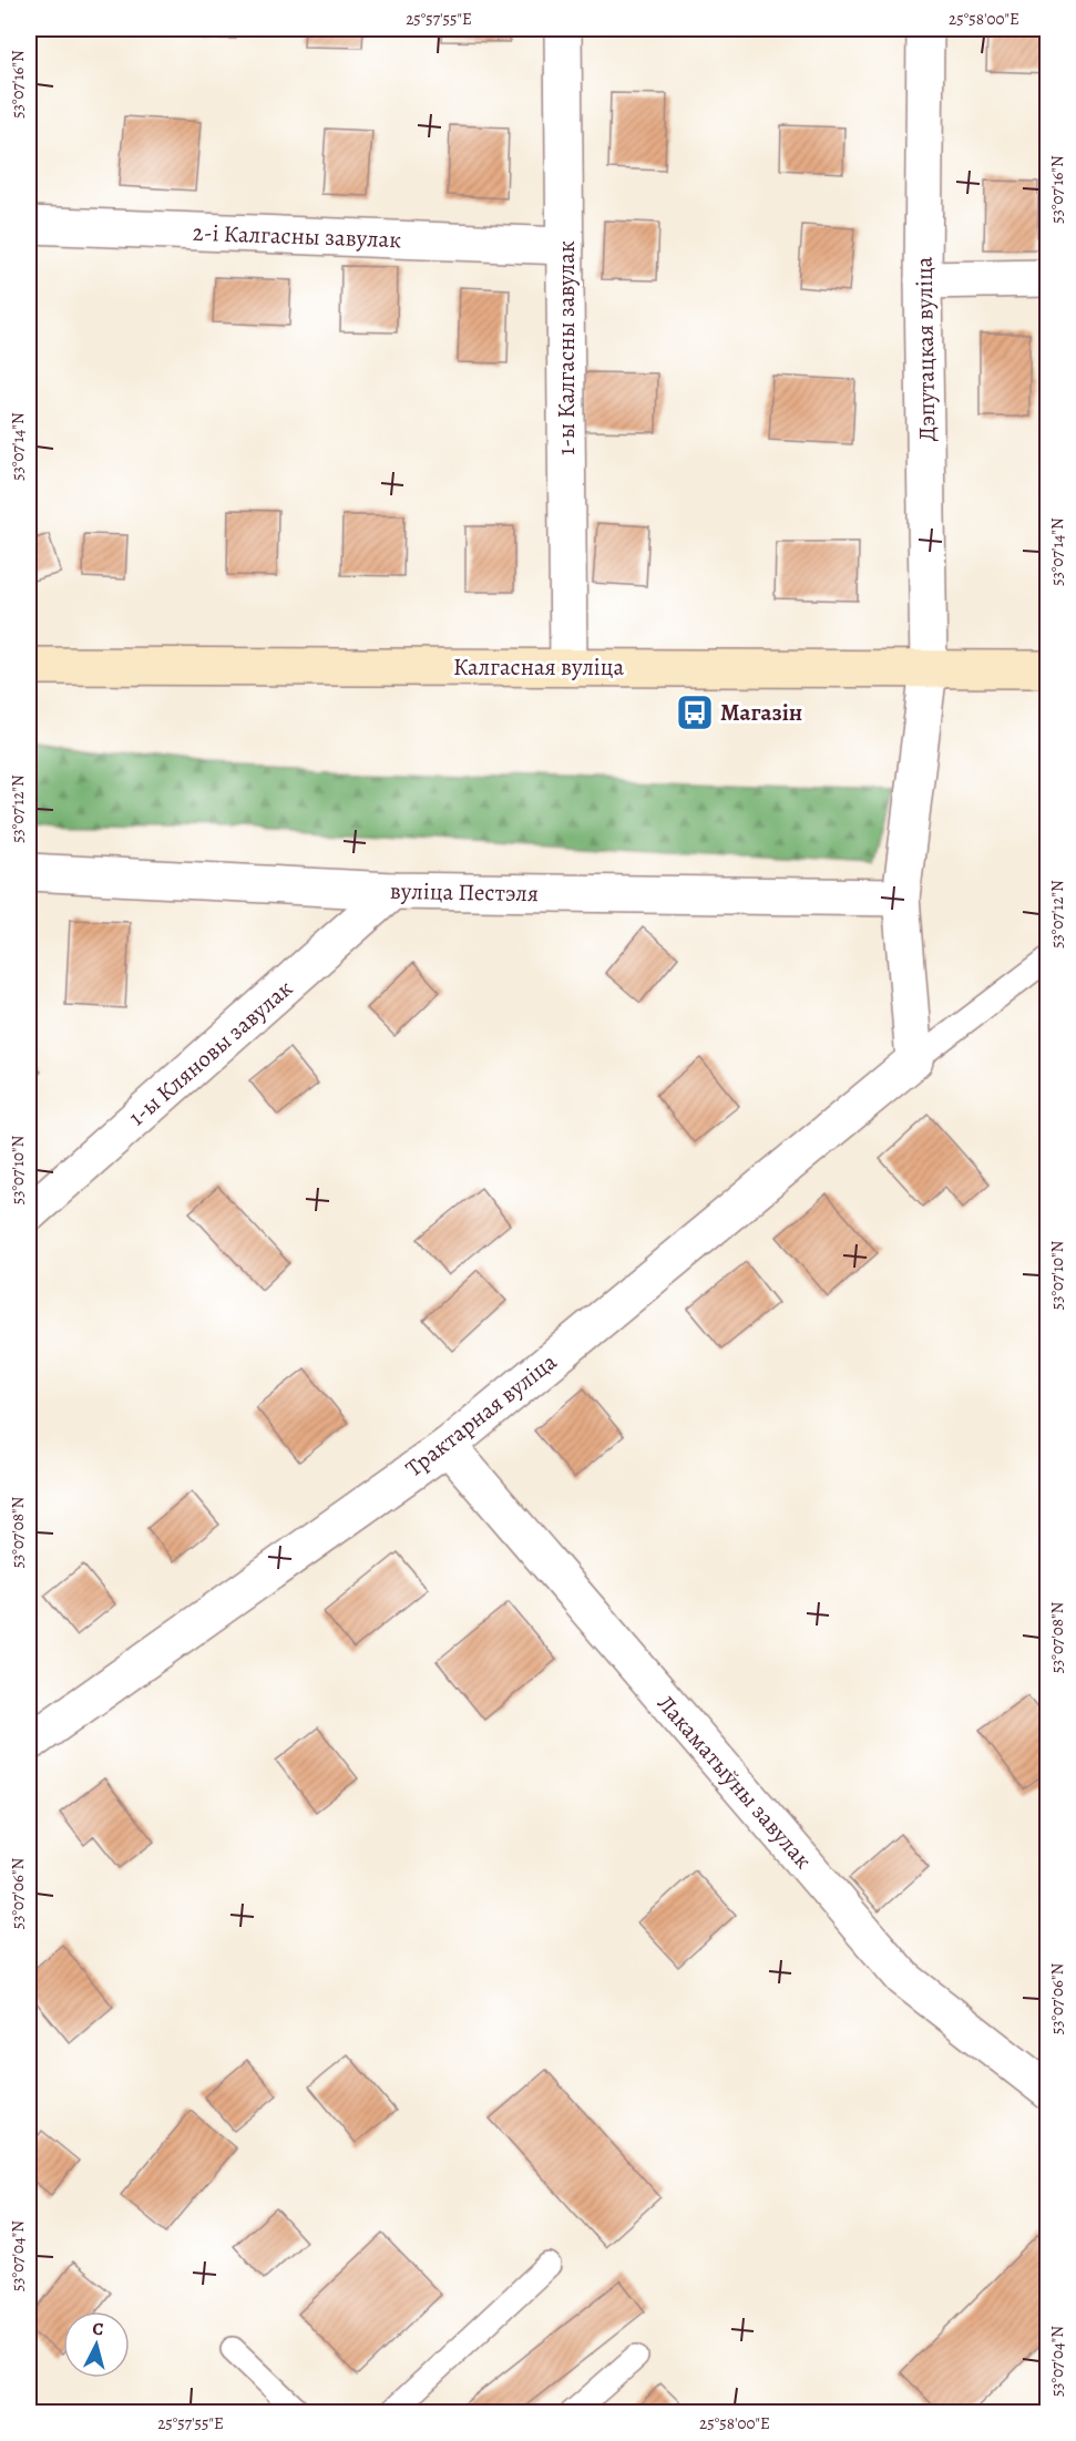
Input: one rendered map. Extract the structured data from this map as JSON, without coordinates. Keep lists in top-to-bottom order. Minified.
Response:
{"streets":{"street":["2-і Калгасны завулак","1-ы Калгасны завулак","Дэпутацкая вуліца","Калгасная вуліца","вуліца Пестэля","1-ы Кляновы завулак","Трактарная вуліца","Лакаматыўны завулак"]},"crossings":[["2-і Калгасны завулак","1-ы Калгасны завулак"],["1-ы Калгасны завулак","Калгасная вуліца"],["Дэпутацкая вуліца","Калгасная вуліца"],["Дэпутацкая вуліца","вуліца Пестэля"],["Дэпутацкая вуліца","Трактарная вуліца"],["вуліца Пестэля","1-ы Кляновы завулак"],["Трактарная вуліца","Лакаматыўны завулак"]],"places":{"bus stop":["Магазін"]},"north":"top","coordinates":["25°57'55\"E","25°58'00\"E","53°07'16\"N","53°07'14\"N","53°07'12\"N","53°07'10\"N","53°07'08\"N","53°07'06\"N","53°07'04\"N"]}
